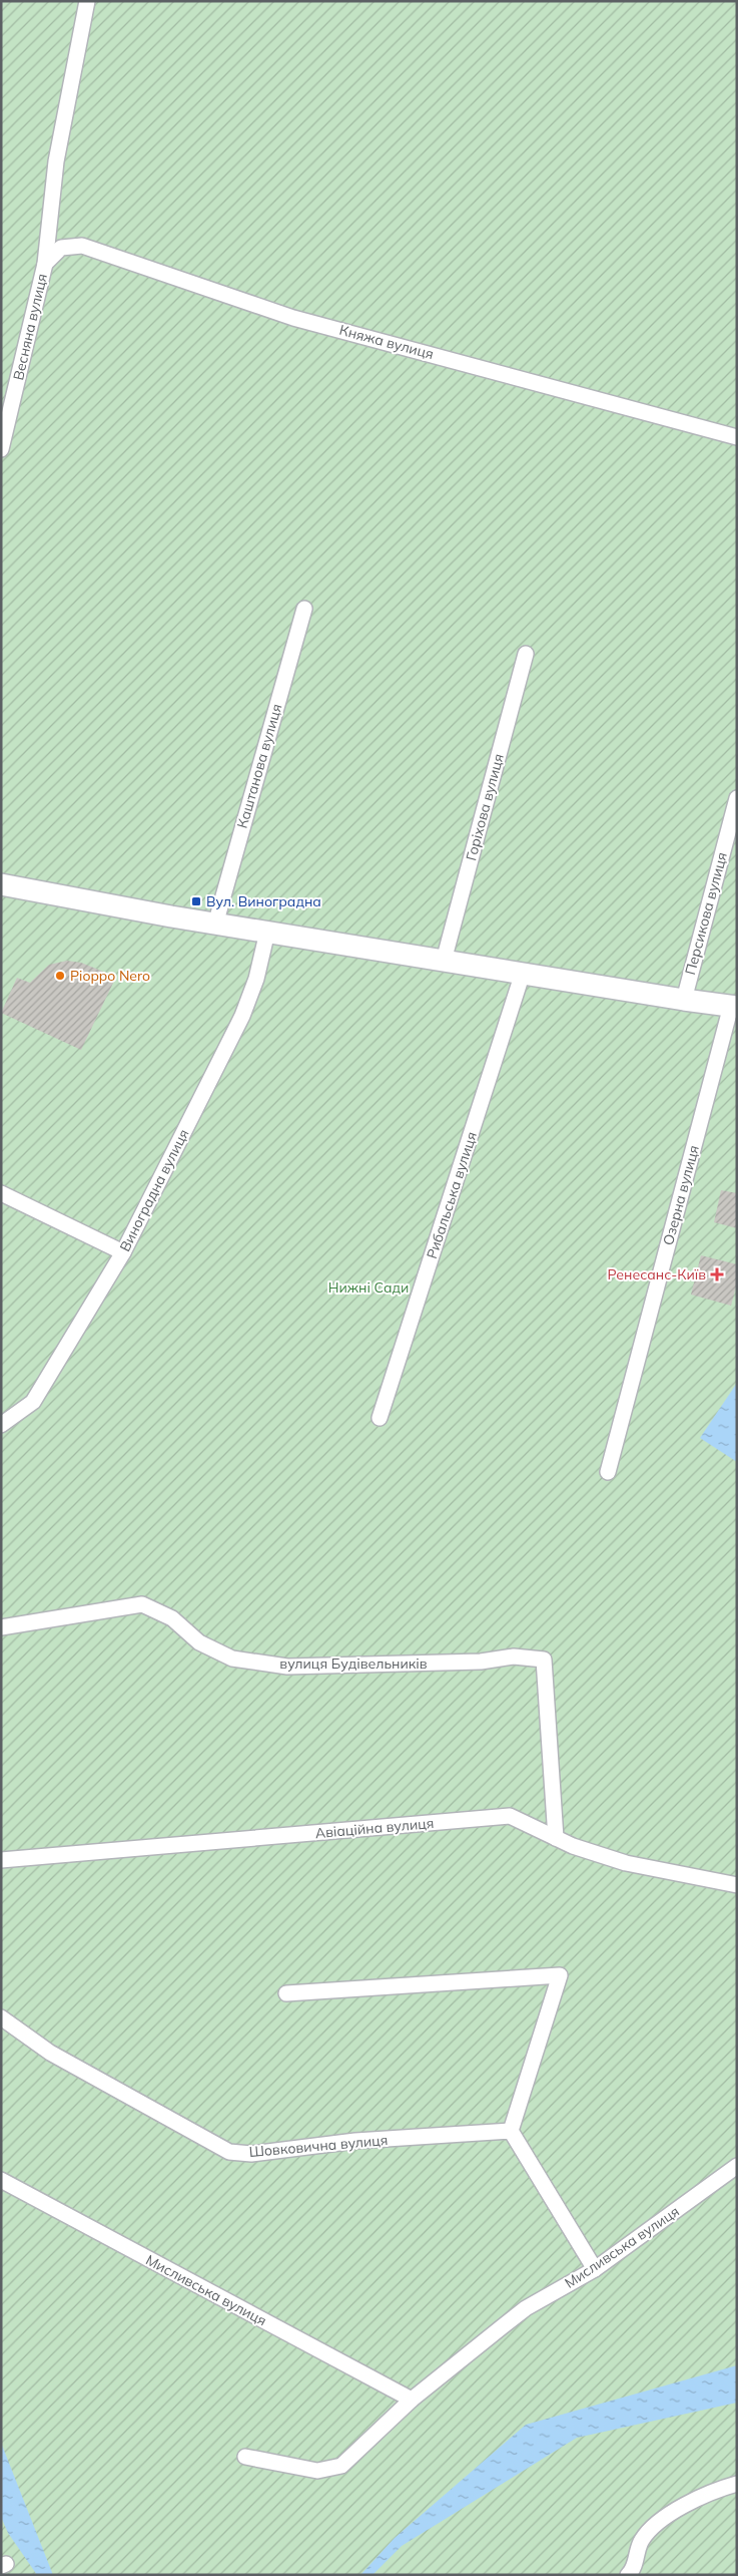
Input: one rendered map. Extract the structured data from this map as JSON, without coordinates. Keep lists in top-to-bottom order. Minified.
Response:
{"streets":{"street":["Весняна вулиця","Княжа вулиця","Каштанова вулиця","Горіхова вулиця","Персикова вулиця","Виноградна вулиця","Рибальська вулиця","Озерна вулиця","вулиця Будівельників","Авіаційна вулиця","Шовковична вулиця","Мисливська вулиця"]},"crossings":[["Весняна вулиця","Княжа вулиця"],["вулиця Будівельників","Авіаційна вулиця"]],"parks":["Нижні Сади"],"places":{"transit":["Вул. Виноградна"],"other":["Pioppo Nero"],"health":["Ренесанс-Київ"]}}
